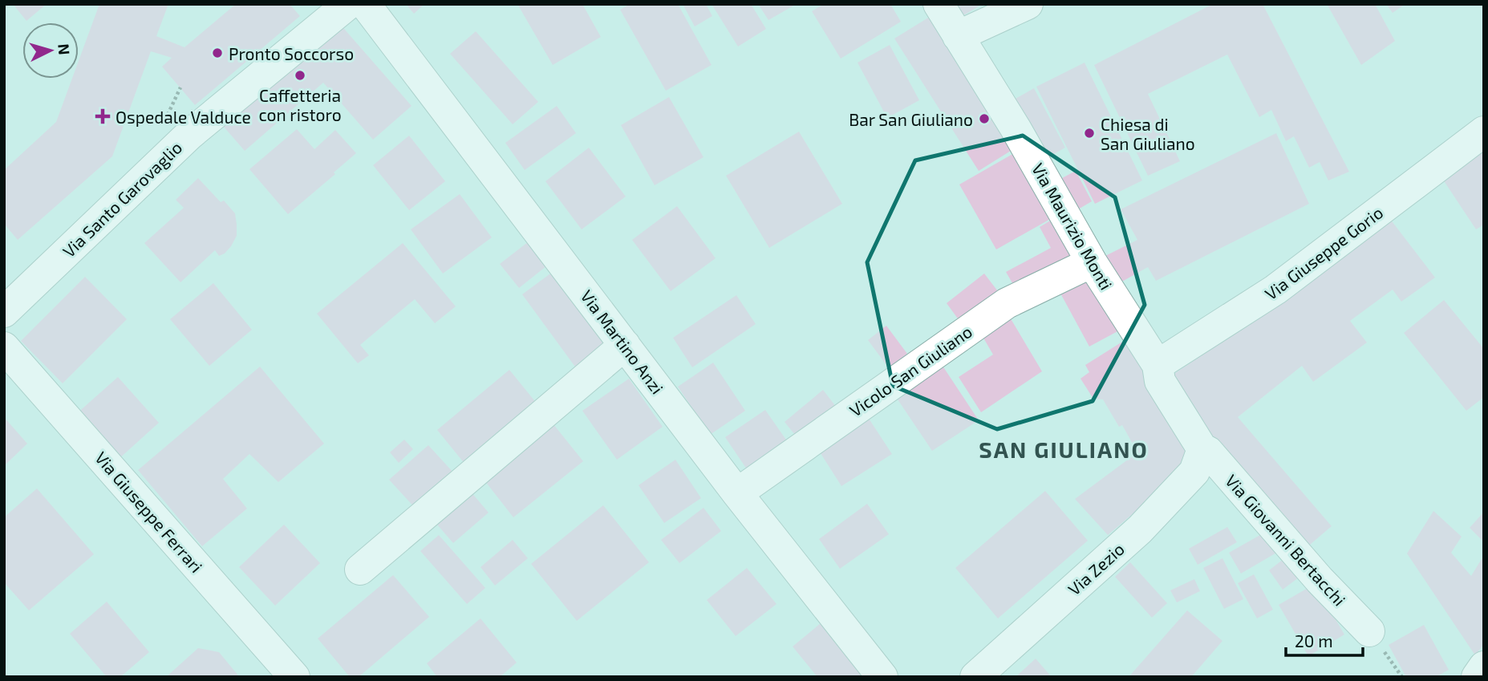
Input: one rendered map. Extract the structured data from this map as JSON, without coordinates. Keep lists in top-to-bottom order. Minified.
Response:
{"streets":{"street":["Via Santo Garovaglio","Via Maurizio Monti","Via Giuseppe Gorio","Via Martino Anzi","Vicolo San Giuliano","Via Giuseppe Ferrari","Via Giovanni Bertacchi","Via Zezio"]},"crossings":[["Via Maurizio Monti","Via Giuseppe Gorio"],["Via Maurizio Monti","Vicolo San Giuliano"],["Via Maurizio Monti","Via Giovanni Bertacchi"],["Via Maurizio Monti","Via Zezio"],["Via Martino Anzi","Vicolo San Giuliano"],["Via Giovanni Bertacchi","Via Zezio"]],"districts":["SAN GIULIANO"],"places":{"other":["Pronto Soccorso","Caffetteria con ristoro","Bar San Giuliano","Chiesa di San Giuliano"],"health":["Ospedale Valduce"]},"scale_bar":"20 m","north":"right"}
